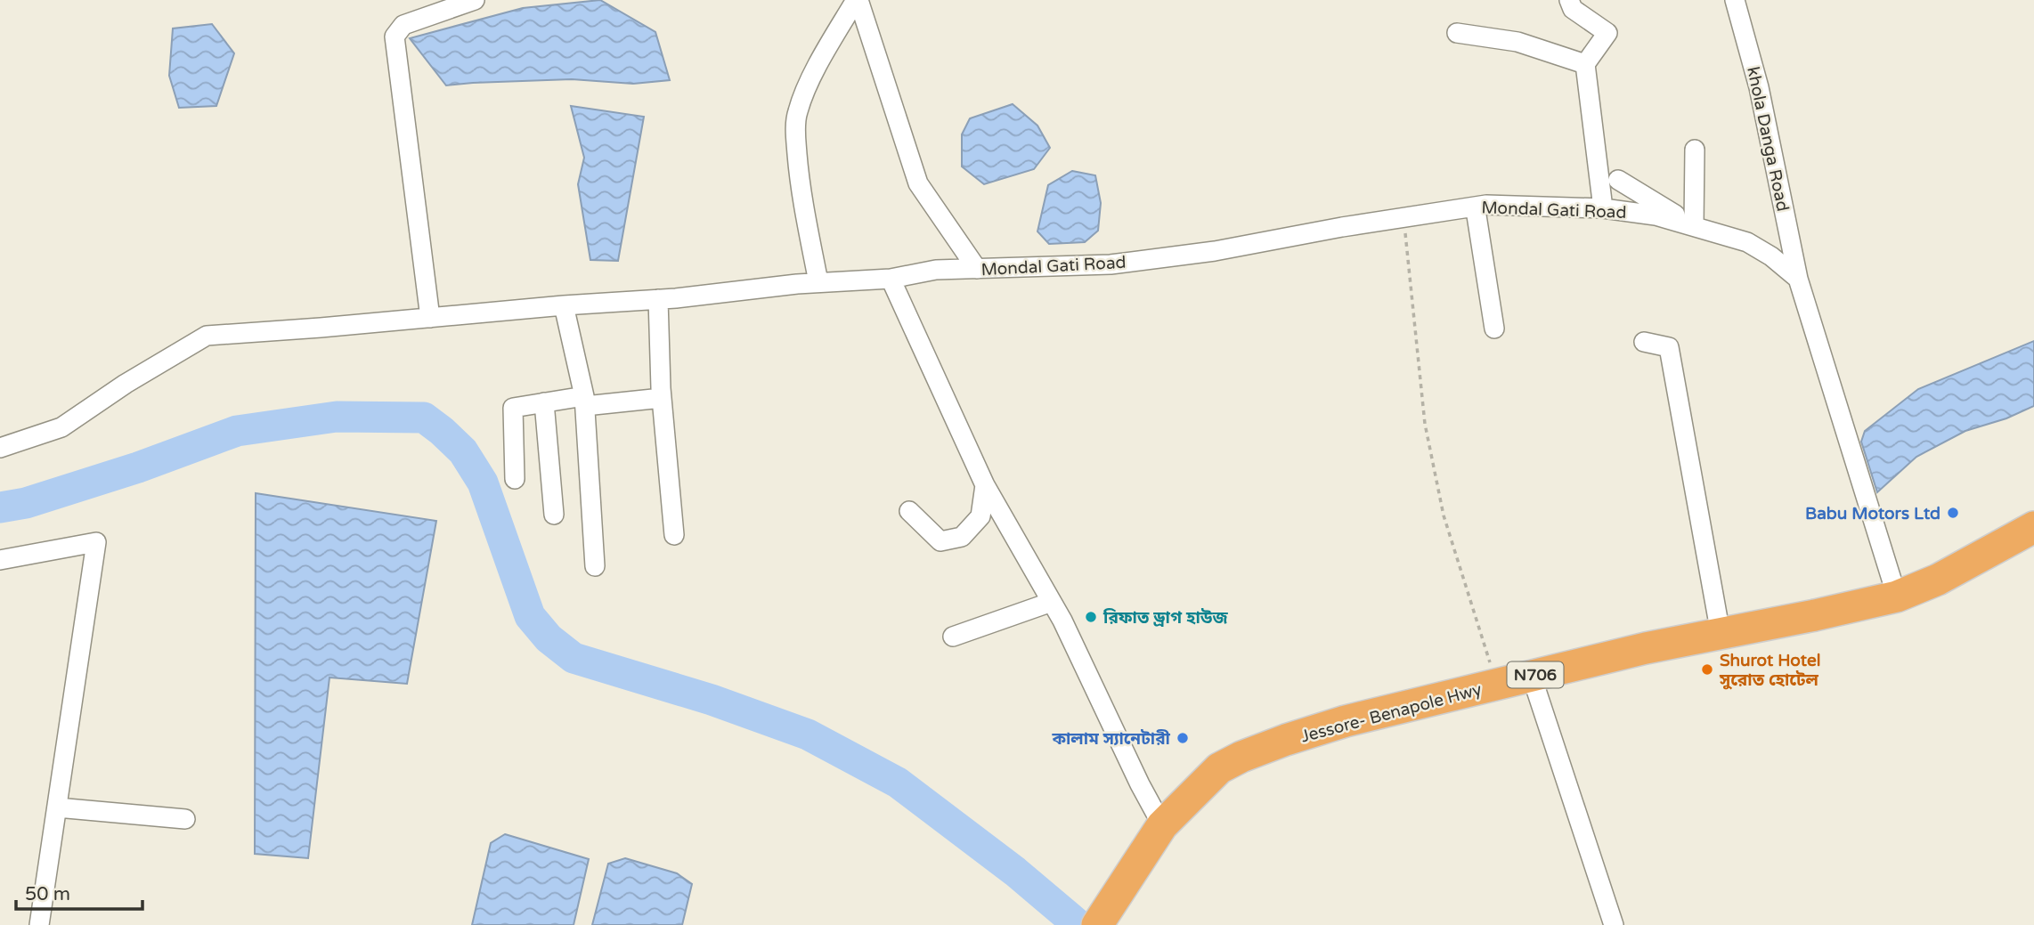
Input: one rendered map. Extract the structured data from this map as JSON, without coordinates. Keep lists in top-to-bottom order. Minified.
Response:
{"streets":{"highway":["N706","Jessore- Benapole Hwy"],"street":["khola Danga Road","Mondal Gati Road"]},"crossings":[["khola Danga Road","Mondal Gati Road"]],"places":["Babu Motors Ltd","রিফাত ড্রাগ হাউজ","Shurot Hotel সুরোত হোটেল","কালাম স্যানেটারী"],"scale_bar":"50 m"}
